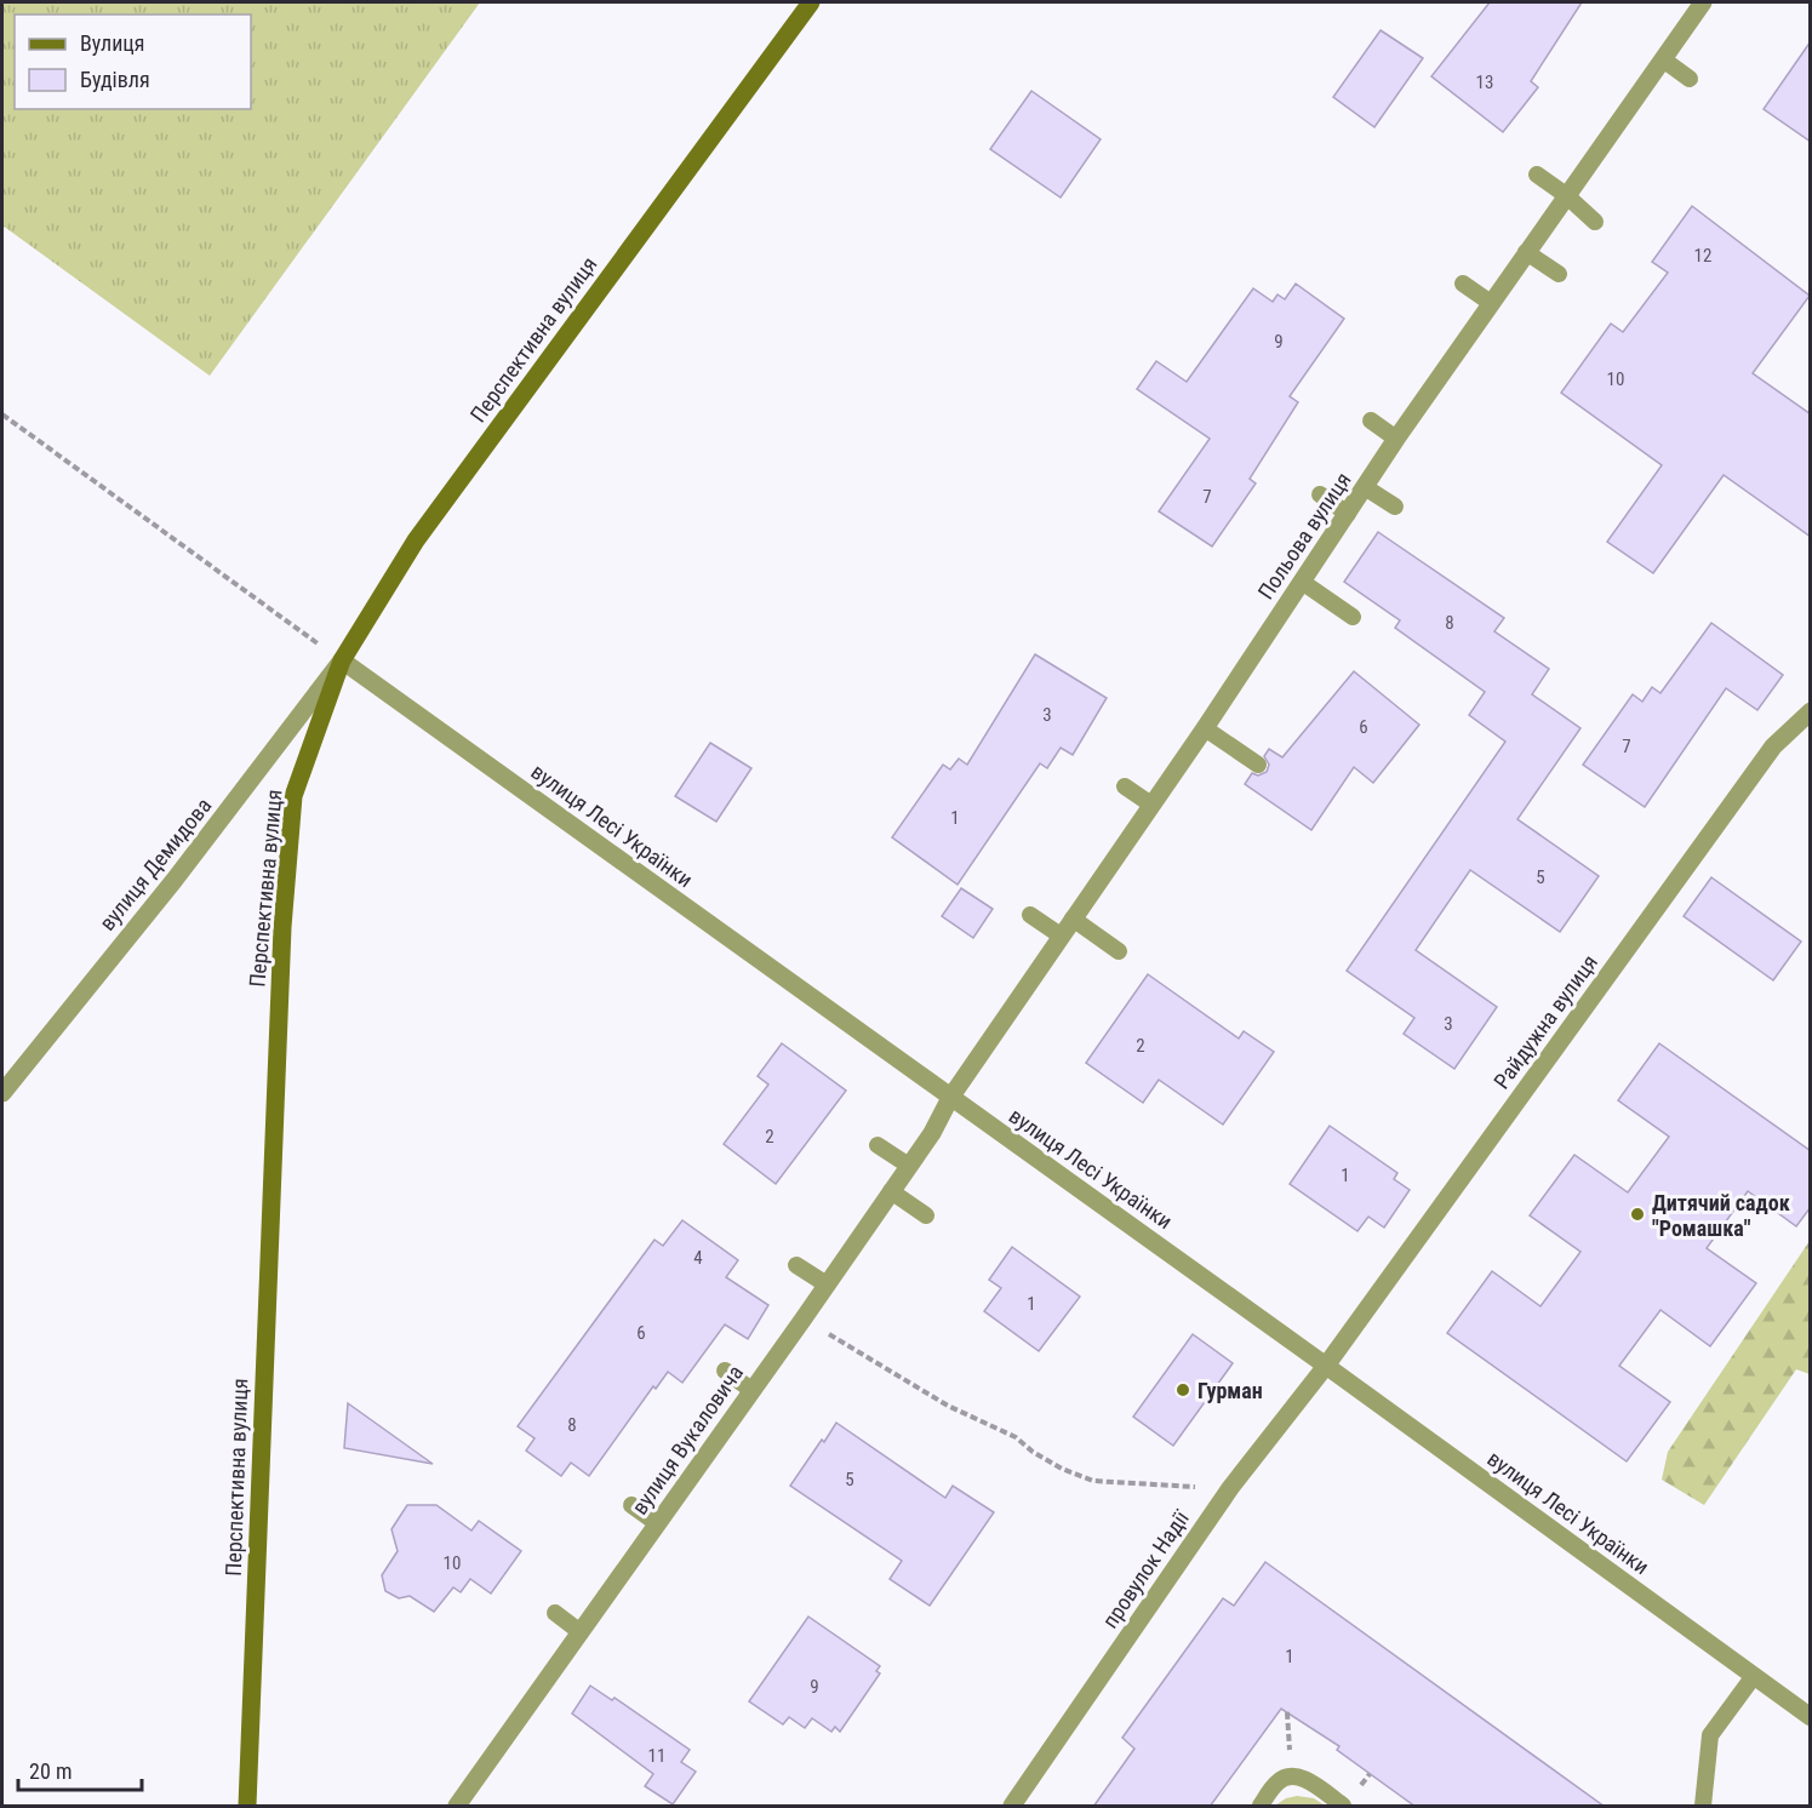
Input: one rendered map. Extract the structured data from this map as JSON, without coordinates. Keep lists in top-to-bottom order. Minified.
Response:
{"streets":{"street":["Перспективна вулиця","Польова вулиця","вулиця Лесі Українки","вулиця Демидова","Райдужна вулиця","вулиця Вукаловича","провулок Надії"]},"crossings":[["Перспективна вулиця","вулиця Лесі Українки"],["Перспективна вулиця","вулиця Демидова"],["Польова вулиця","вулиця Лесі Українки"],["Польова вулиця","вулиця Вукаловича"],["вулиця Лесі Українки","вулиця Демидова"],["вулиця Лесі Українки","Райдужна вулиця"],["вулиця Лесі Українки","вулиця Вукаловича"],["вулиця Лесі Українки","провулок Надії"],["Райдужна вулиця","провулок Надії"]],"places":["Дитячий садок \"Ромашка\"","Гурман"],"house_numbers":["13","12","9","10","7","8","3","6","7","1","5","3","2","2","1","4","1","6","8","5","10","1","9","11"],"legend":["Вулиця","Будівля"],"scale_bar":"20 m"}
